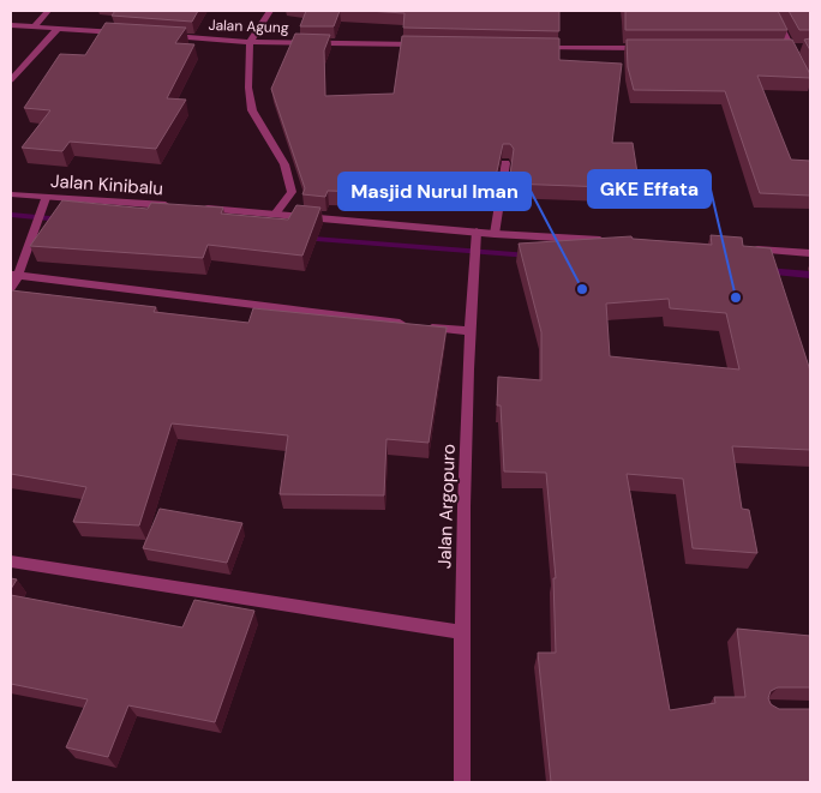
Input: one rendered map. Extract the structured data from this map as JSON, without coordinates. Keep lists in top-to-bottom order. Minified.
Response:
{"streets":{"street":["Jalan Agung","Jalan Kinibalu","Jalan Argopuro"]},"places":["Masjid Nurul Iman","GKE Effata"]}
